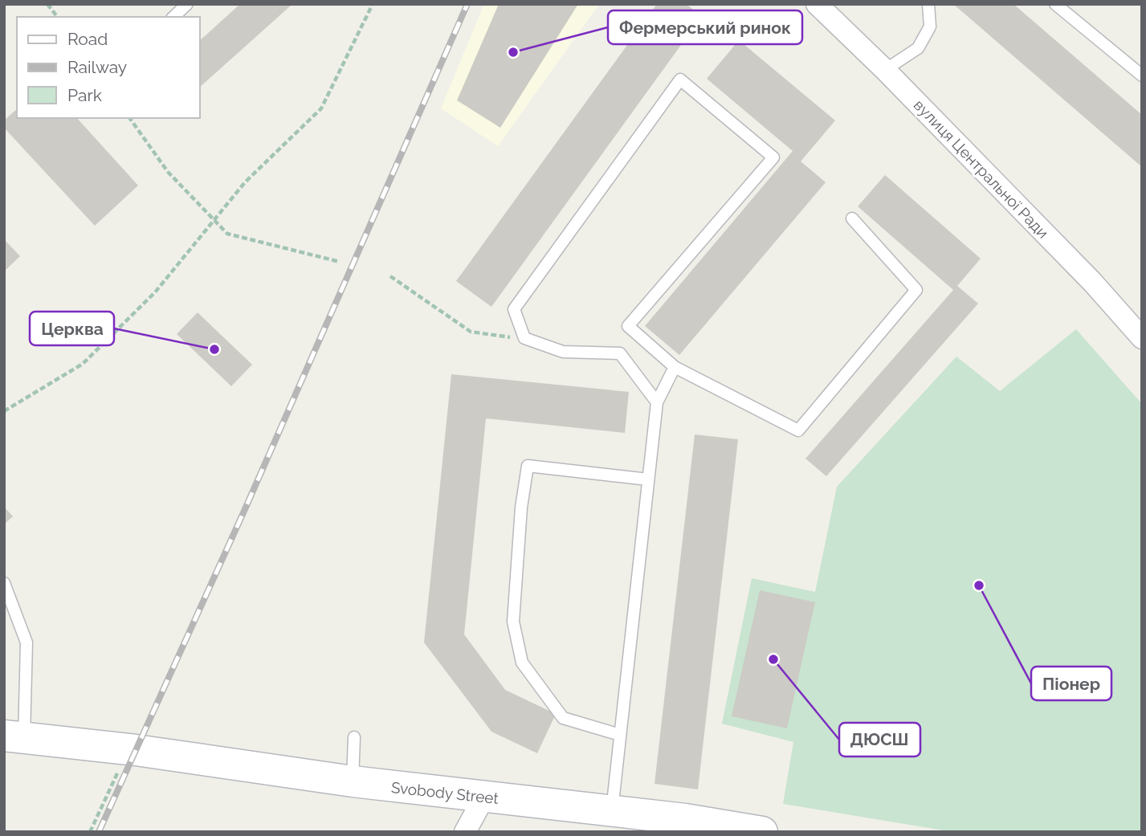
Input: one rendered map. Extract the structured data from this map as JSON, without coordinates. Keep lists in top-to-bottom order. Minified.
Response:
{"streets":{"main road":["Svobody Street"],"street":["вулиця Центральної Ради"]},"places":["Фермерський ринок","Церква","Піонер","ДЮСШ"],"legend":["Road","Railway","Park"]}
